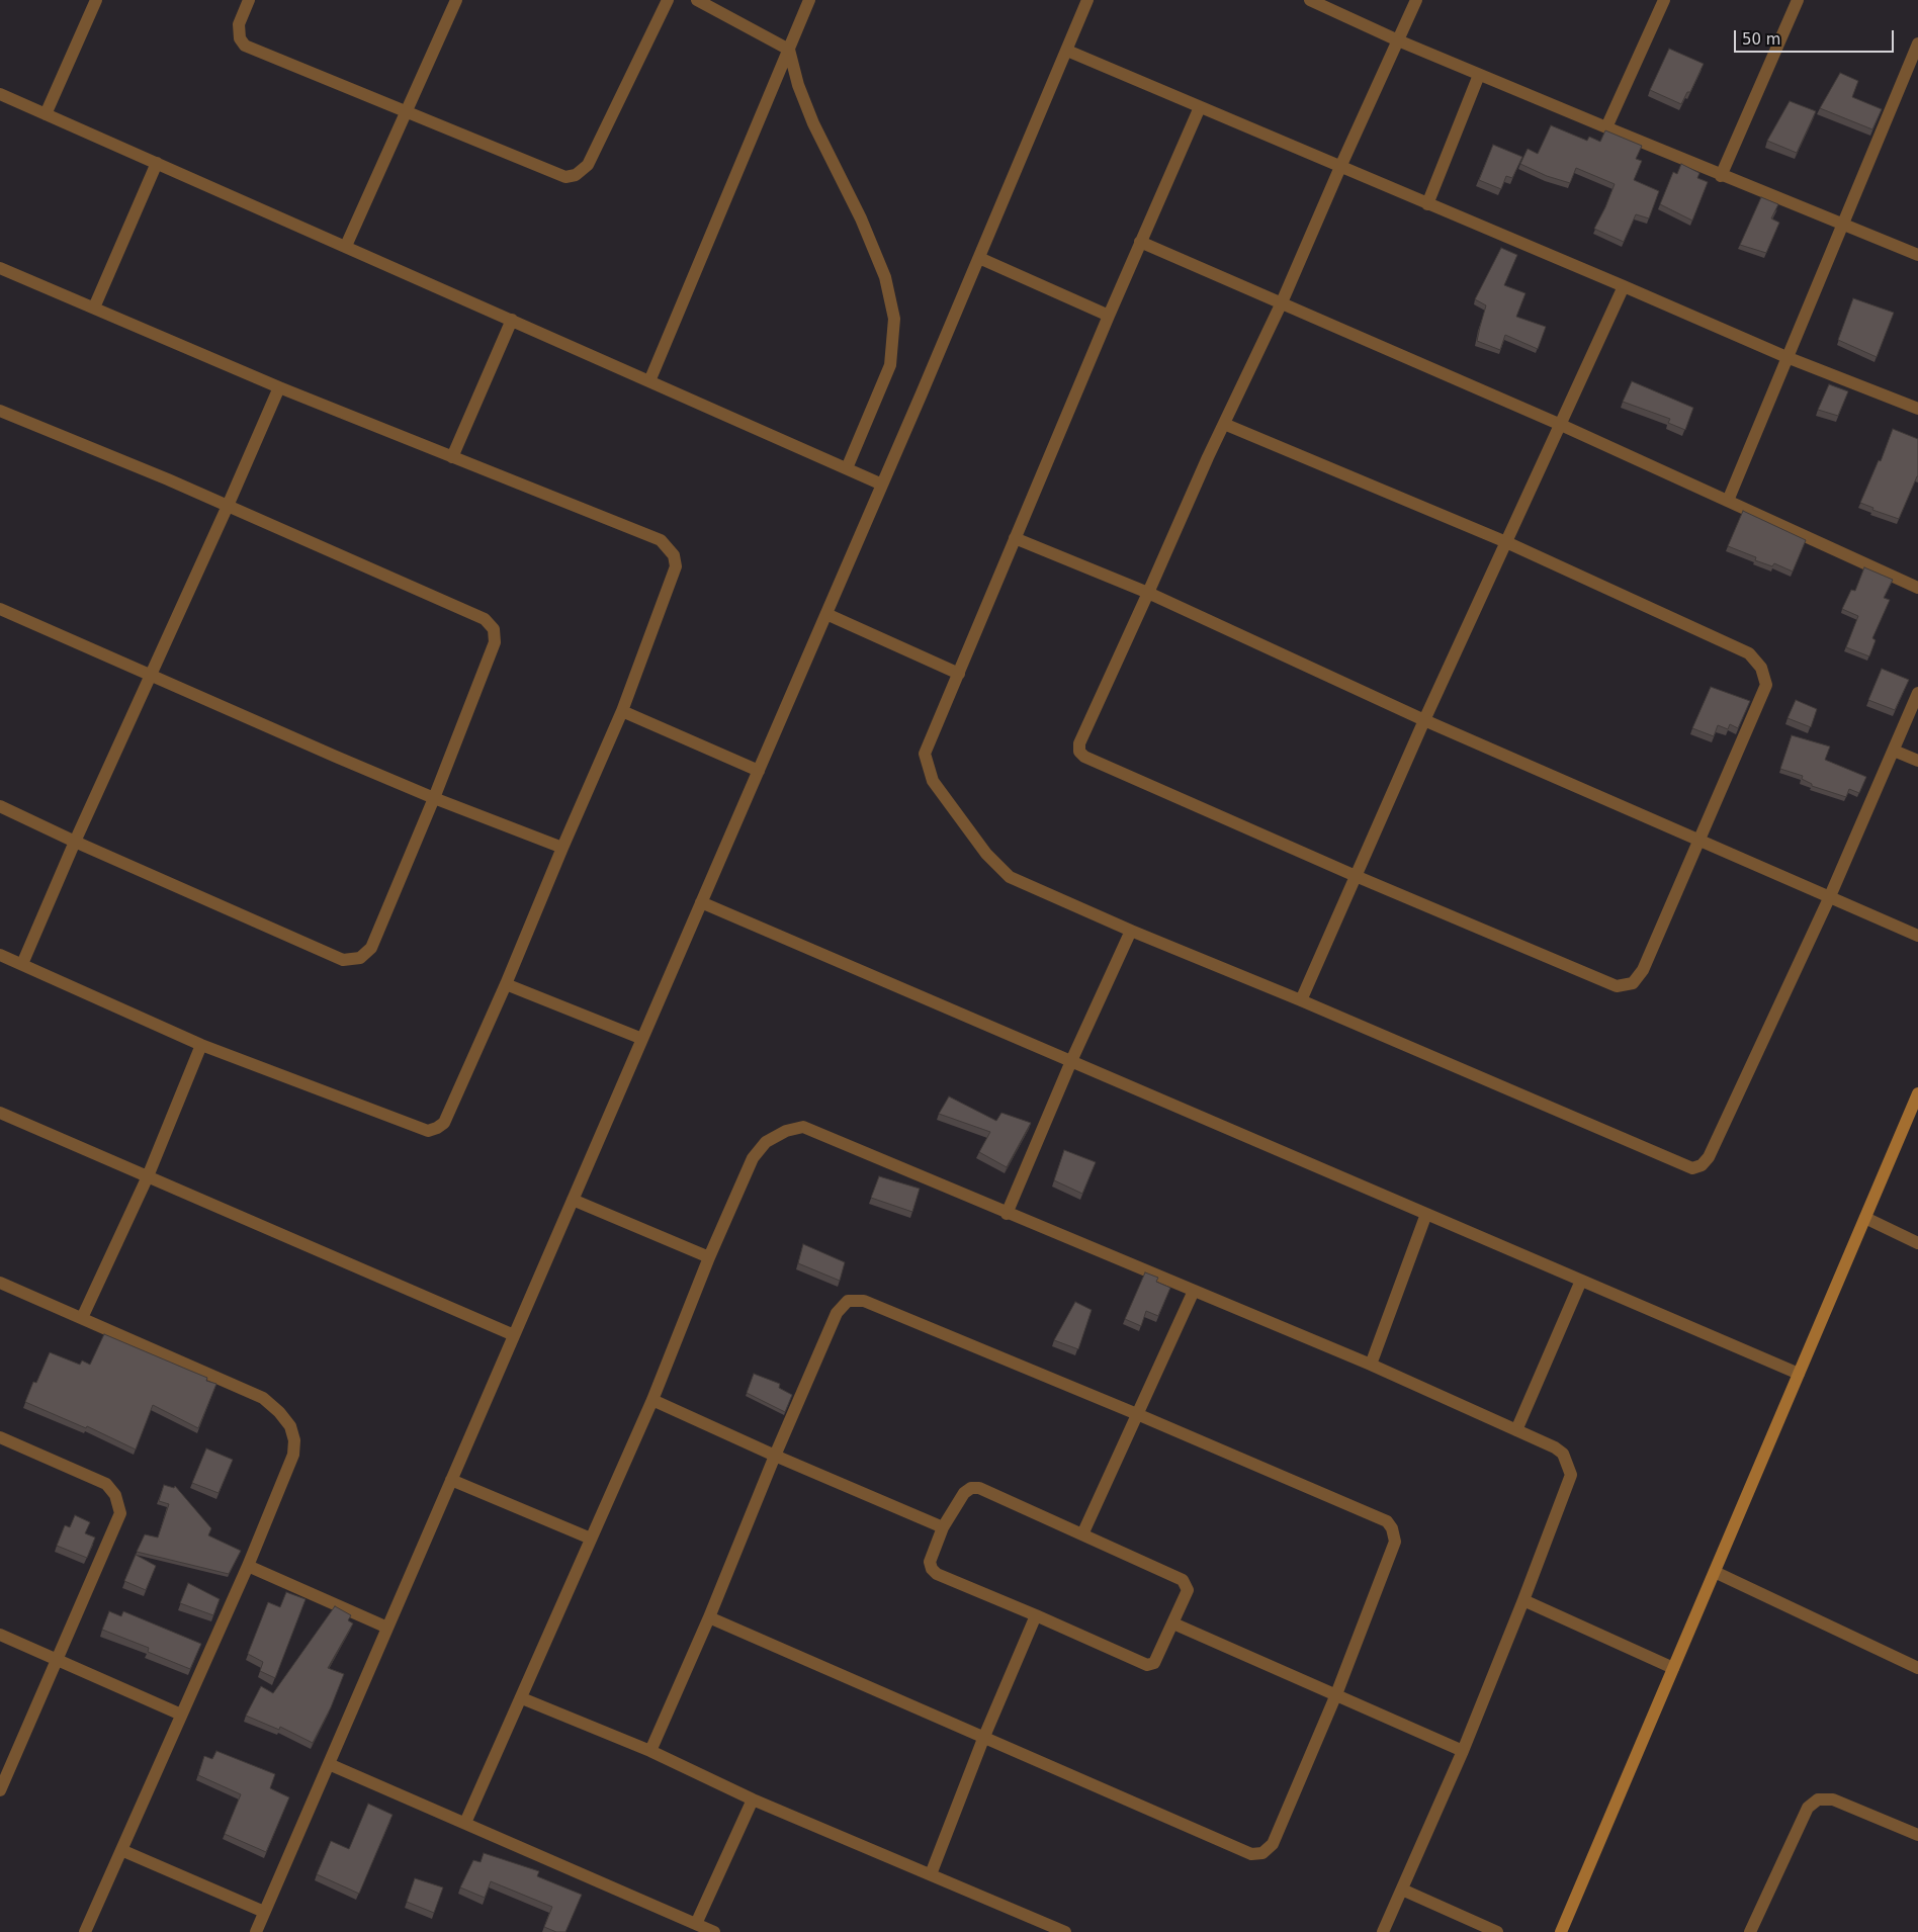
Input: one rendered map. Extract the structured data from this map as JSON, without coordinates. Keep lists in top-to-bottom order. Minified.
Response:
{"scale_bar":"50 m"}
